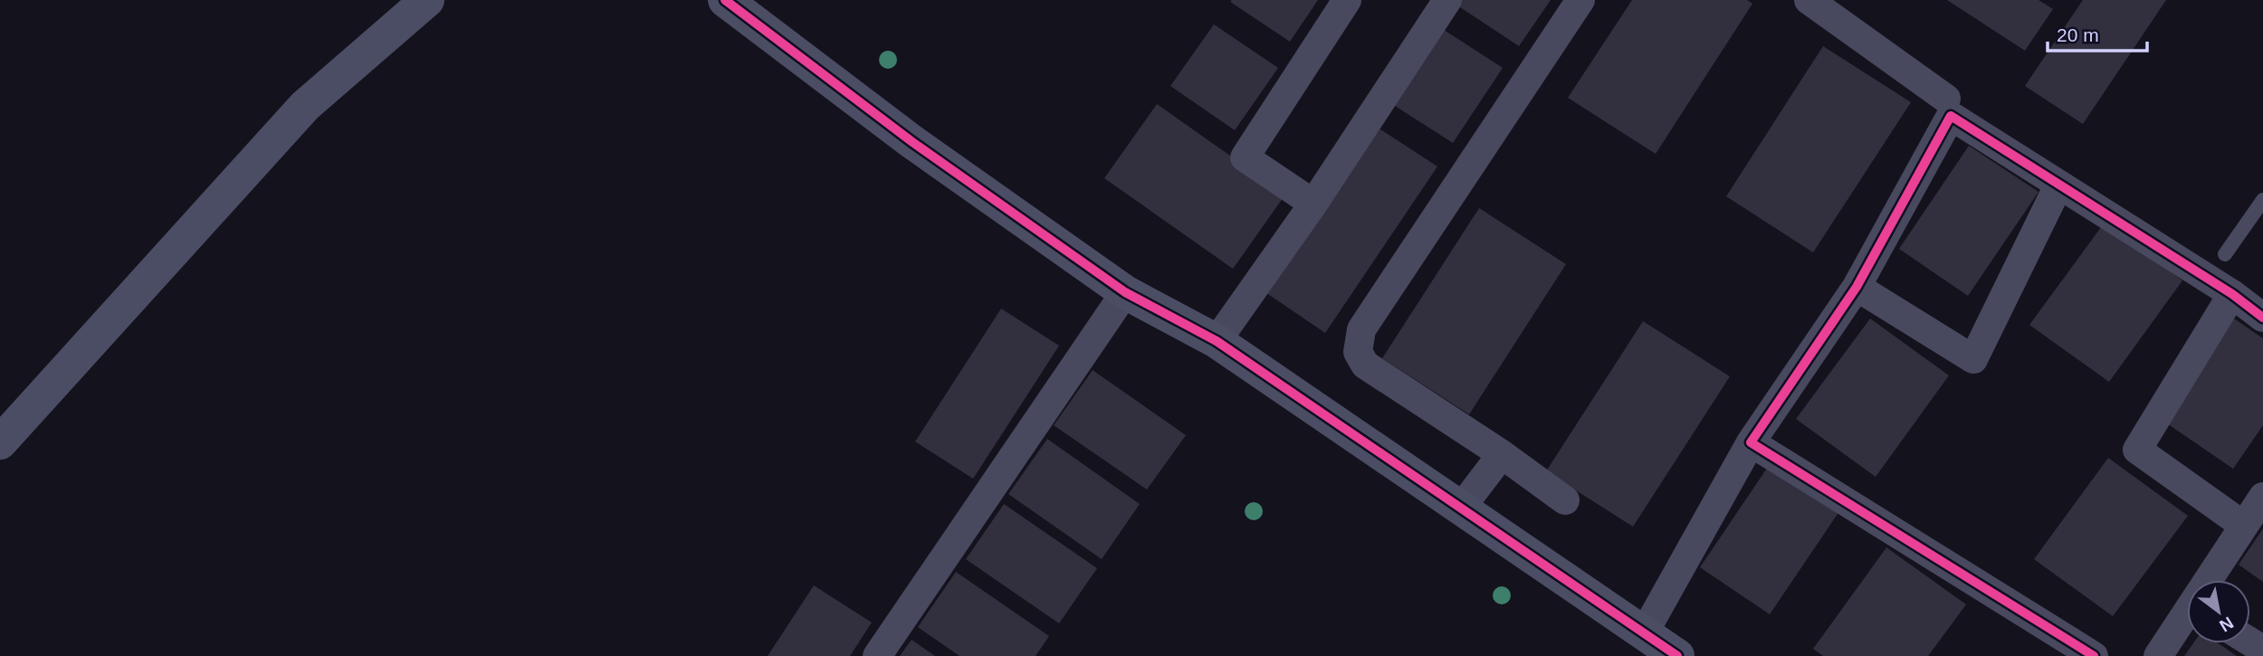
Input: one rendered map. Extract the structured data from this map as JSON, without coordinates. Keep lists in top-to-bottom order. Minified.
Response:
{"scale_bar":"20 m","north":"bottom right"}
